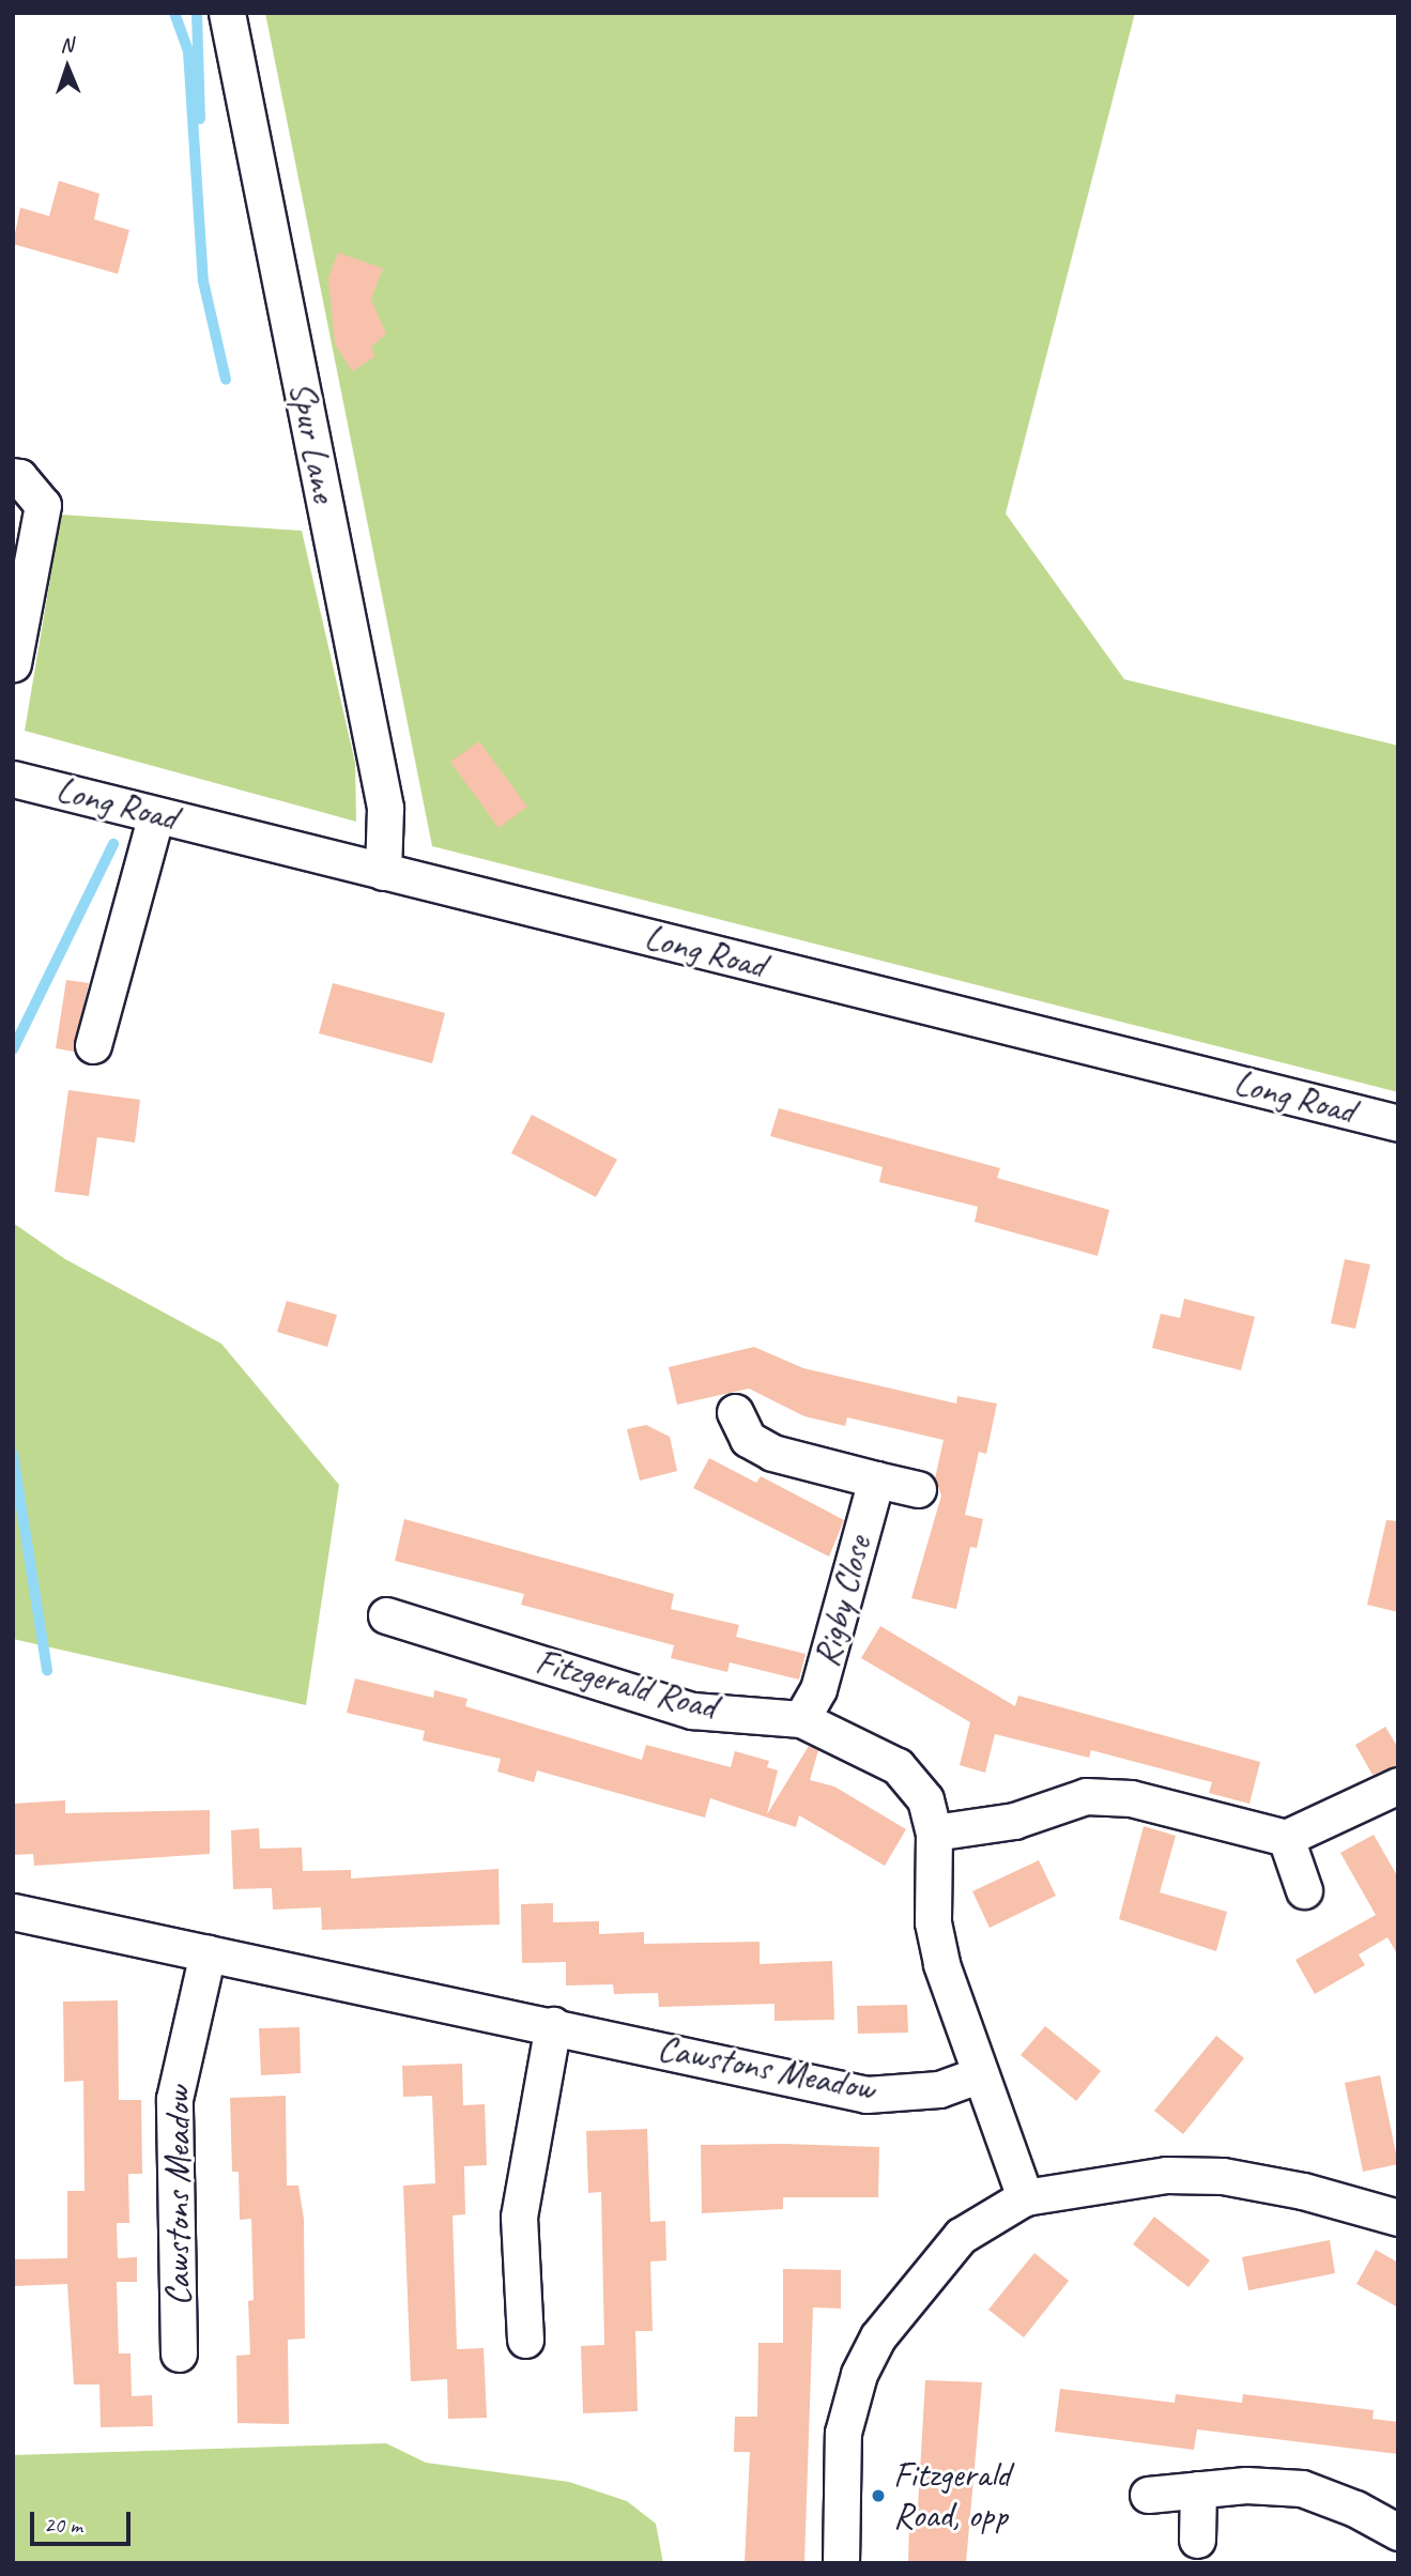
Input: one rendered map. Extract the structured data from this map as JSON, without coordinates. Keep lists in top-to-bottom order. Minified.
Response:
{"streets":{"street":["Spur Lane","Long Road","Rigby Close","Fitzgerald Road","Cawstons Meadow"]},"crossings":[["Spur Lane","Long Road"],["Rigby Close","Fitzgerald Road"],["Fitzgerald Road","Cawstons Meadow"]],"places":["Fitzgerald Road, opp"],"scale_bar":"20 m","north":"top"}
